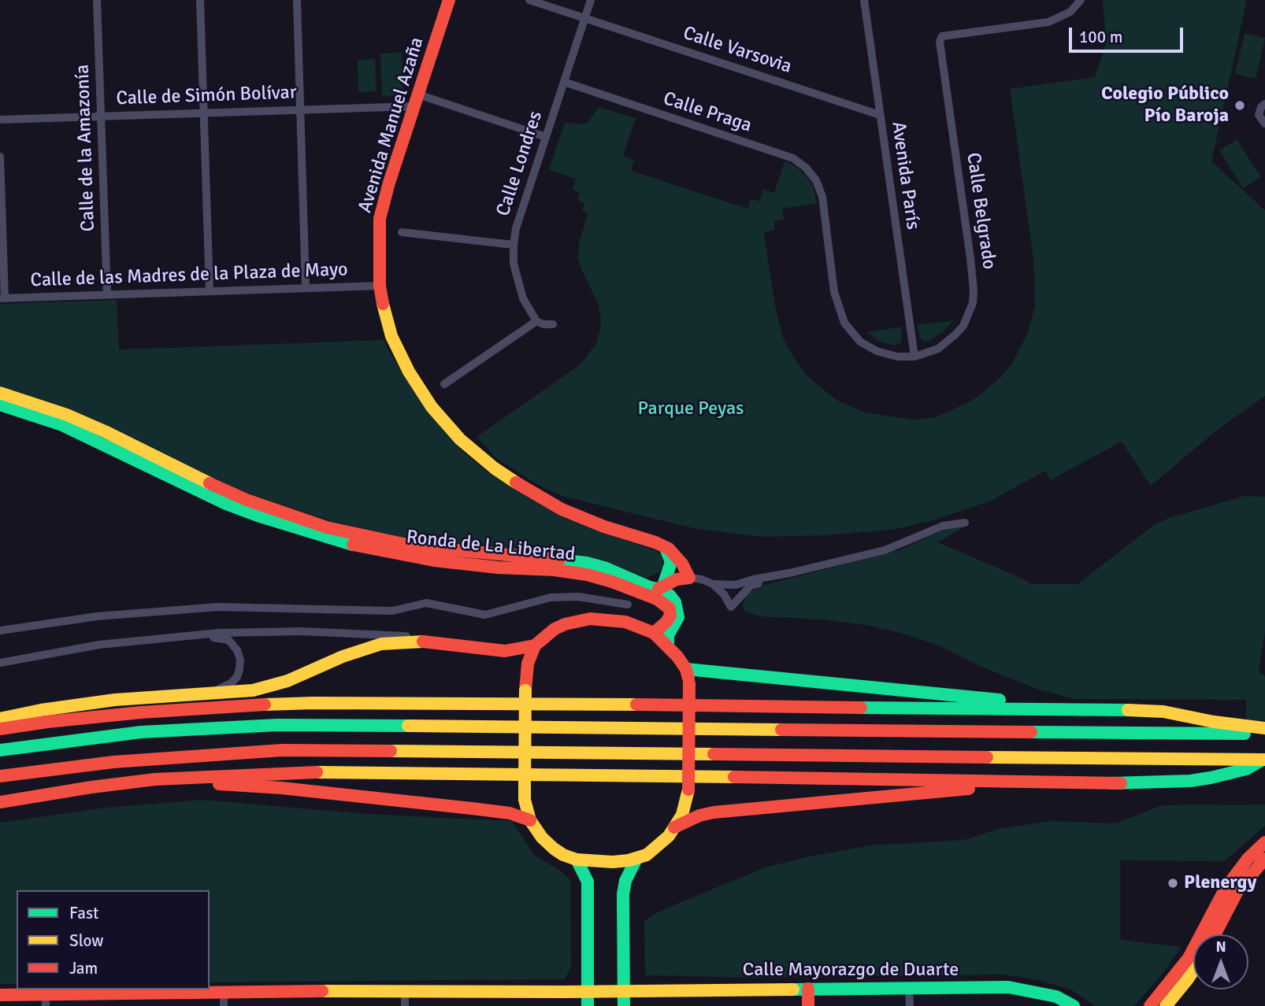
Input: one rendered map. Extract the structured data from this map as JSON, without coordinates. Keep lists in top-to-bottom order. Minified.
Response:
{"streets":{"main road":["Avenida Manuel Azaña","Ronda de La Libertad","Calle Mayorazgo de Duarte"],"street":["Calle Varsovia","Calle de Simón Bolívar","Calle Praga","Calle de la Amazonía","Calle Londres","Avenida París","Calle Belgrado","Calle de las Madres de la Plaza de Mayo"]},"crossings":[["Calle Varsovia","Calle Londres"],["Calle Varsovia","Avenida París"],["Calle de Simón Bolívar","Avenida Manuel Azaña"],["Calle de Simón Bolívar","Calle de la Amazonía"],["Calle Praga","Calle Londres"],["Calle Praga","Avenida París"],["Calle Praga","Calle Belgrado"],["Avenida Manuel Azaña","Calle de las Madres de la Plaza de Mayo"],["Calle de la Amazonía","Calle de las Madres de la Plaza de Mayo"],["Avenida París","Calle Belgrado"]],"parks":["Parque Peyas"],"places":["Colegio Público Pío Baroja","Plenergy"],"legend":["Fast","Slow","Jam"],"scale_bar":"100 m","north":"top"}
